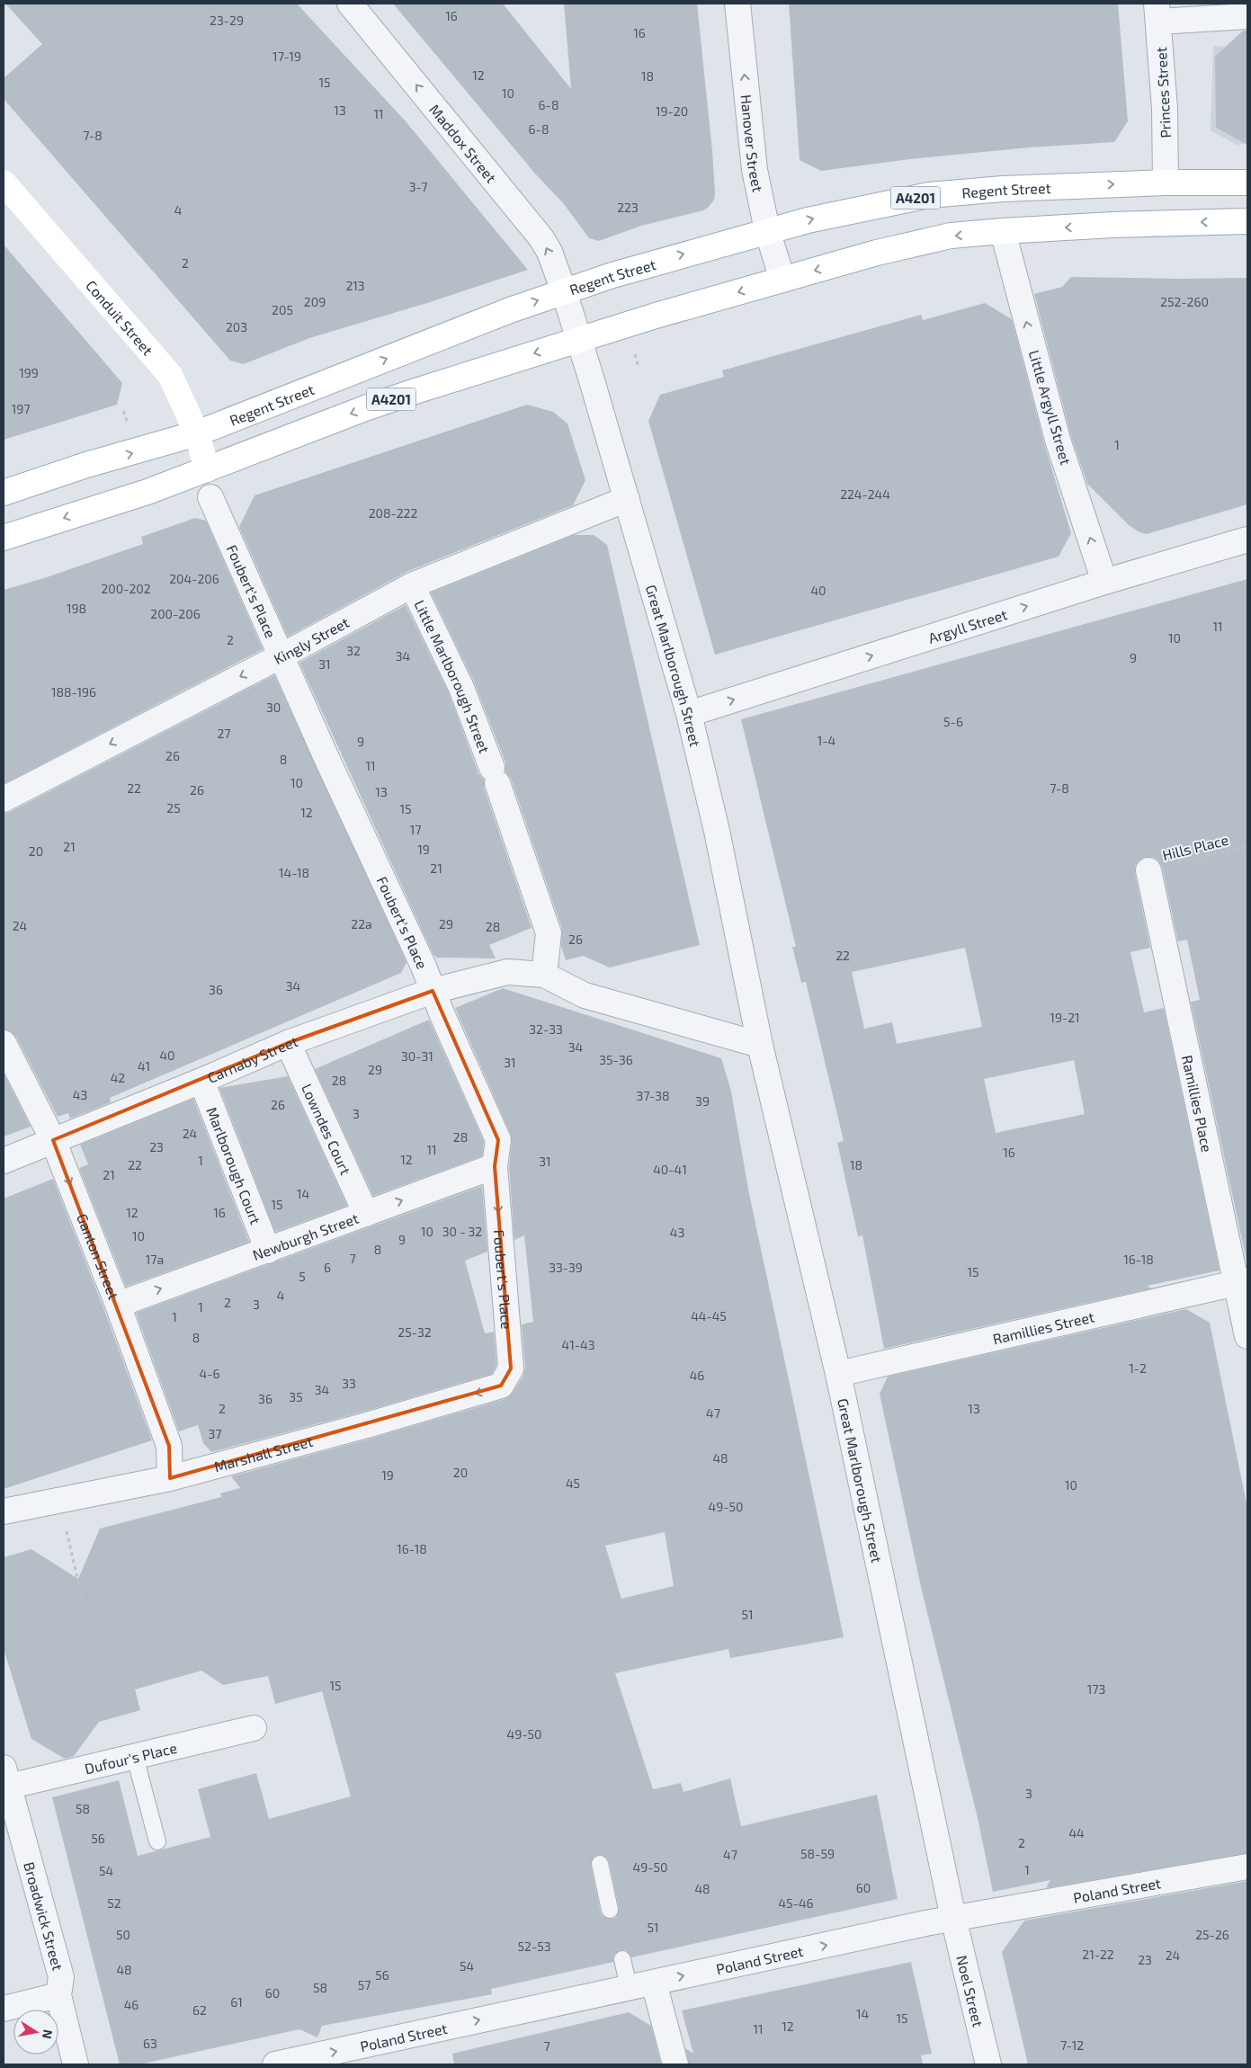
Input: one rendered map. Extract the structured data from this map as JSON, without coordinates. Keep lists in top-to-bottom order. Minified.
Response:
{"streets":{"main road":["Regent Street","A4201","Conduit Street"],"street":["Princes Street","Maddox Street","Hanover Street","Little Argyll Street","Foubert's Place","Argyll Street","Kingly Street","Great Marlborough Street","Little Marlborough Street","Carnaby Street","Ramillies Place","Lowndes Court","Marlborough Court","Newburgh Street","Ganton Street","Ramillies Street","Marshall Street","Dufour's Place","Poland Street","Broadwick Street","Noel Street"],"path":["Hills Place"]},"crossings":[["Princes Street","Regent Street"],["Maddox Street","Regent Street"],["Maddox Street","Great Marlborough Street"],["Hanover Street","Regent Street"],["Hanover Street","A4201"],["Regent Street","Conduit Street"],["Regent Street","Great Marlborough Street"],["A4201","Conduit Street"],["A4201","Little Argyll Street"],["A4201","Great Marlborough Street"],["Little Argyll Street","Argyll Street"],["Foubert's Place","Kingly Street"],["Foubert's Place","Carnaby Street"],["Foubert's Place","Newburgh Street"],["Foubert's Place","Marshall Street"],["Argyll Street","Great Marlborough Street"],["Kingly Street","Great Marlborough Street"],["Kingly Street","Little Marlborough Street"],["Great Marlborough Street","Ramillies Street"],["Great Marlborough Street","Poland Street"],["Great Marlborough Street","Noel Street"],["Little Marlborough Street","Carnaby Street"],["Hills Place","Ramillies Place"],["Carnaby Street","Lowndes Court"],["Carnaby Street","Marlborough Court"],["Carnaby Street","Ganton Street"],["Ramillies Place","Ramillies Street"],["Lowndes Court","Newburgh Street"],["Marlborough Court","Newburgh Street"],["Newburgh Street","Ganton Street"],["Ganton Street","Marshall Street"],["Dufour's Place","Broadwick Street"],["Poland Street","Noel Street"]],"one_way":["Maddox Street","Hanover Street","Little Argyll Street","Argyll Street","Kingly Street","Newburgh Street","Ganton Street","Marshall Street","Poland Street"],"house_numbers":["16","23-29","16","17-19","12","18","15","10","6-8","13","19-20","11","6-8","7-8","3-7","223","4","2","213","209","252-260","205","203","199","197","1","224-244","208-222","204-206","200-202","40","198","200-206","11","10","2","32","34","9","31","188-196","30","5-6","27","1-4","9","26","8","11","10","22","7-8","26","13","25","15","12","17","21","19","20","21","14-18","22a","29","24","28","26","22","34","36","19-21","32-33","34","40","30-31","35-36","31","41","29","42","28","43","37-38","39","26","3","24","28","23","11","16","12","1","31","22","18","40-41","21","14","15","12","16","10","30 - 32","43","10","9","8","7","17a","16-18","6","33-39","15","5","4","2","3","1","44-45","1","25-32","8","41-43","1-2","4-6","46","33","34","35","36","2","13","47","37","48","20","19","45","10","49-50","16-18","51","15","173","49-50","3","58","44","56","2","58-59","47","49-50","1","54","60","48","52","45-46","51","50","25-26","52-53","21-22","24","23","54","48","56","57","58","60","61","46","62","14","15","12","11","63","7-12","7"],"north":"right"}
